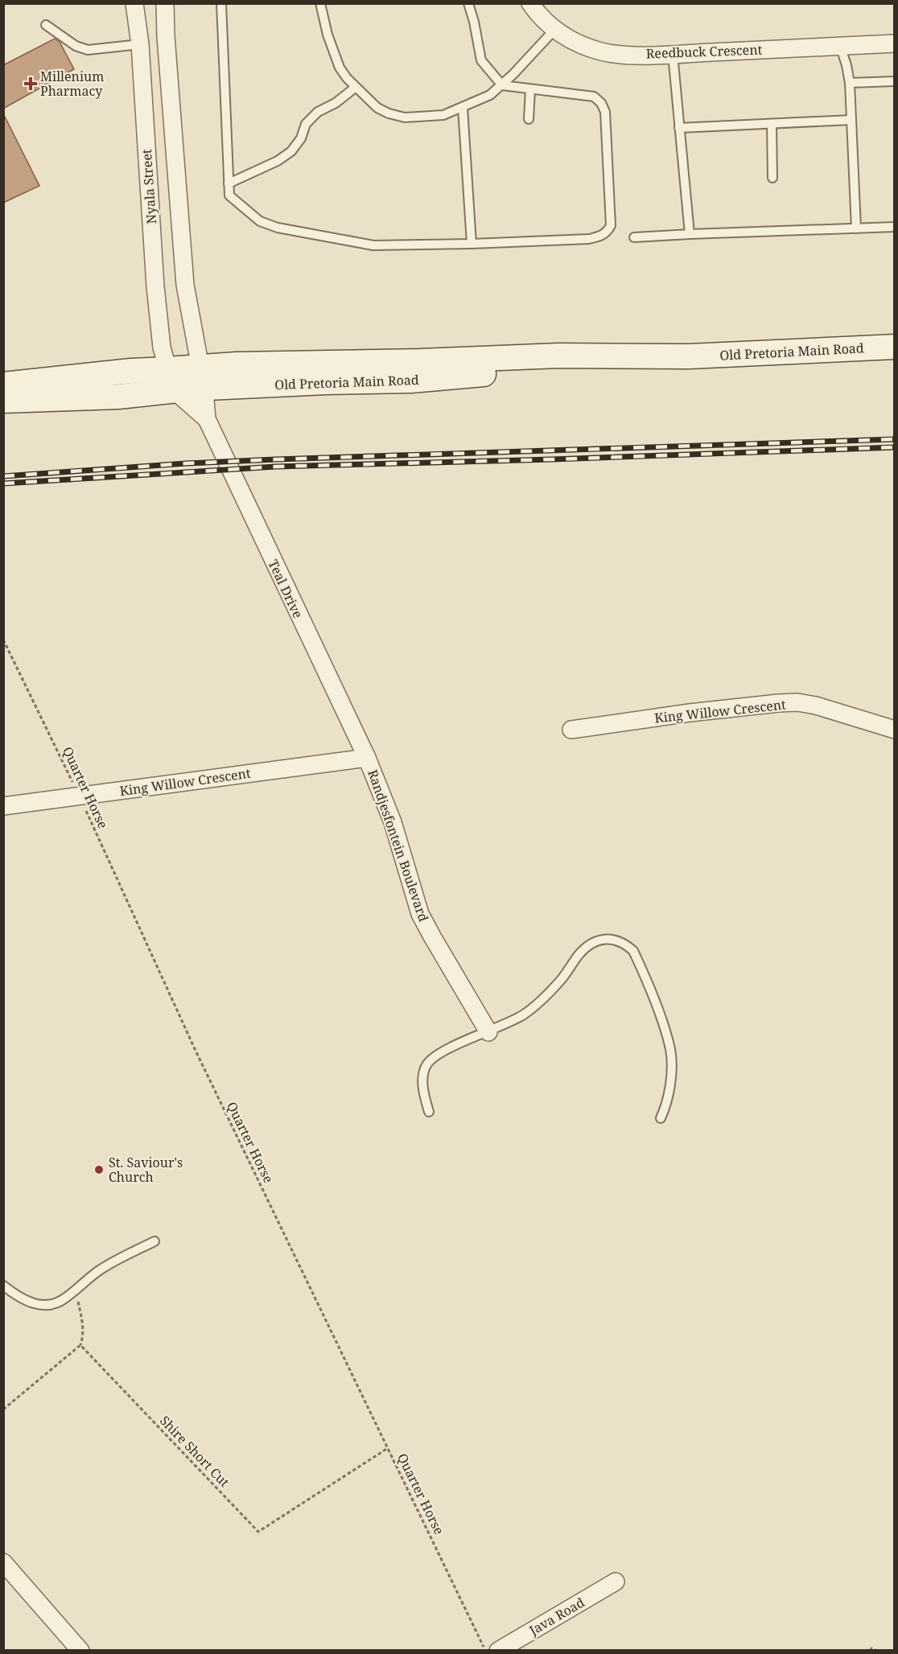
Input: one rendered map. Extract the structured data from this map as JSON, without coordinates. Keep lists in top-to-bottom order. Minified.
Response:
{"streets":{"main road":["Old Pretoria Main Road"],"street":["Reedbuck Crescent","Nyala Street","Teal Drive","King Willow Crescent","Randjesfontein Boulevard","Java Road"],"path":["Quarter Horse","Shire Short Cut"]},"crossings":[["Nyala Street","Old Pretoria Main Road"],["Nyala Street","Teal Drive"],["Old Pretoria Main Road","Teal Drive"],["Teal Drive","King Willow Crescent"],["Teal Drive","Randjesfontein Boulevard"],["King Willow Crescent","Quarter Horse"],["King Willow Crescent","Randjesfontein Boulevard"],["Quarter Horse","Shire Short Cut"]],"places":{"health":["Millenium Pharmacy"],"other":["St. Saviour's Church"]}}
